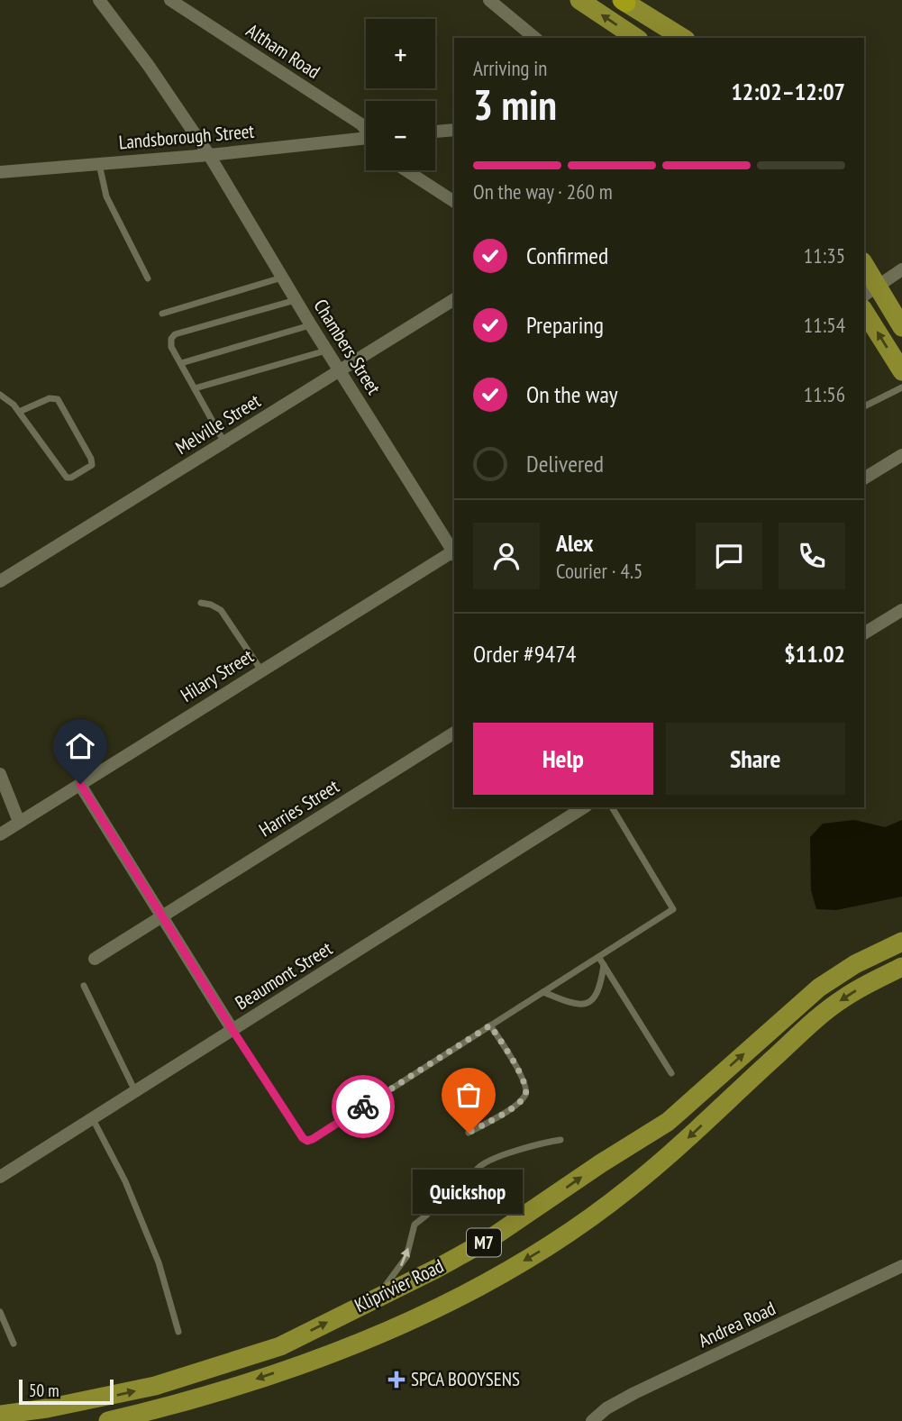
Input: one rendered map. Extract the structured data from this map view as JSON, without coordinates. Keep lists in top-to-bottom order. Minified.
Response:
{"streets":{"main road":["M7","Kliprivier Road"],"street":["Altham Road","Landsborough Street","Chambers Street","Melville Street","Hilary Street","Harries Street","Beaumont Street","Andrea Road"]},"crossings":[["Landsborough Street","Chambers Street"],["Chambers Street","Melville Street"]],"places":{"other":["Quickshop"],"health":["SPCA BOOYSENS"]},"scale_bar":"50 m","page":{"map_buttons":["+","−"],"heading":["3 min","Arriving in","12:02–12:07"],"panel":["Alex","Courier · 4.5","Order #9474","$11.02"],"bar":"On the way · 260 m","list":[["Confirmed","11:35"],["Preparing","11:54"],["On the way","11:56"],"Delivered"],"buttons":["Help","Share"],"bubble":"Quickshop","scale":"50 m"}}
